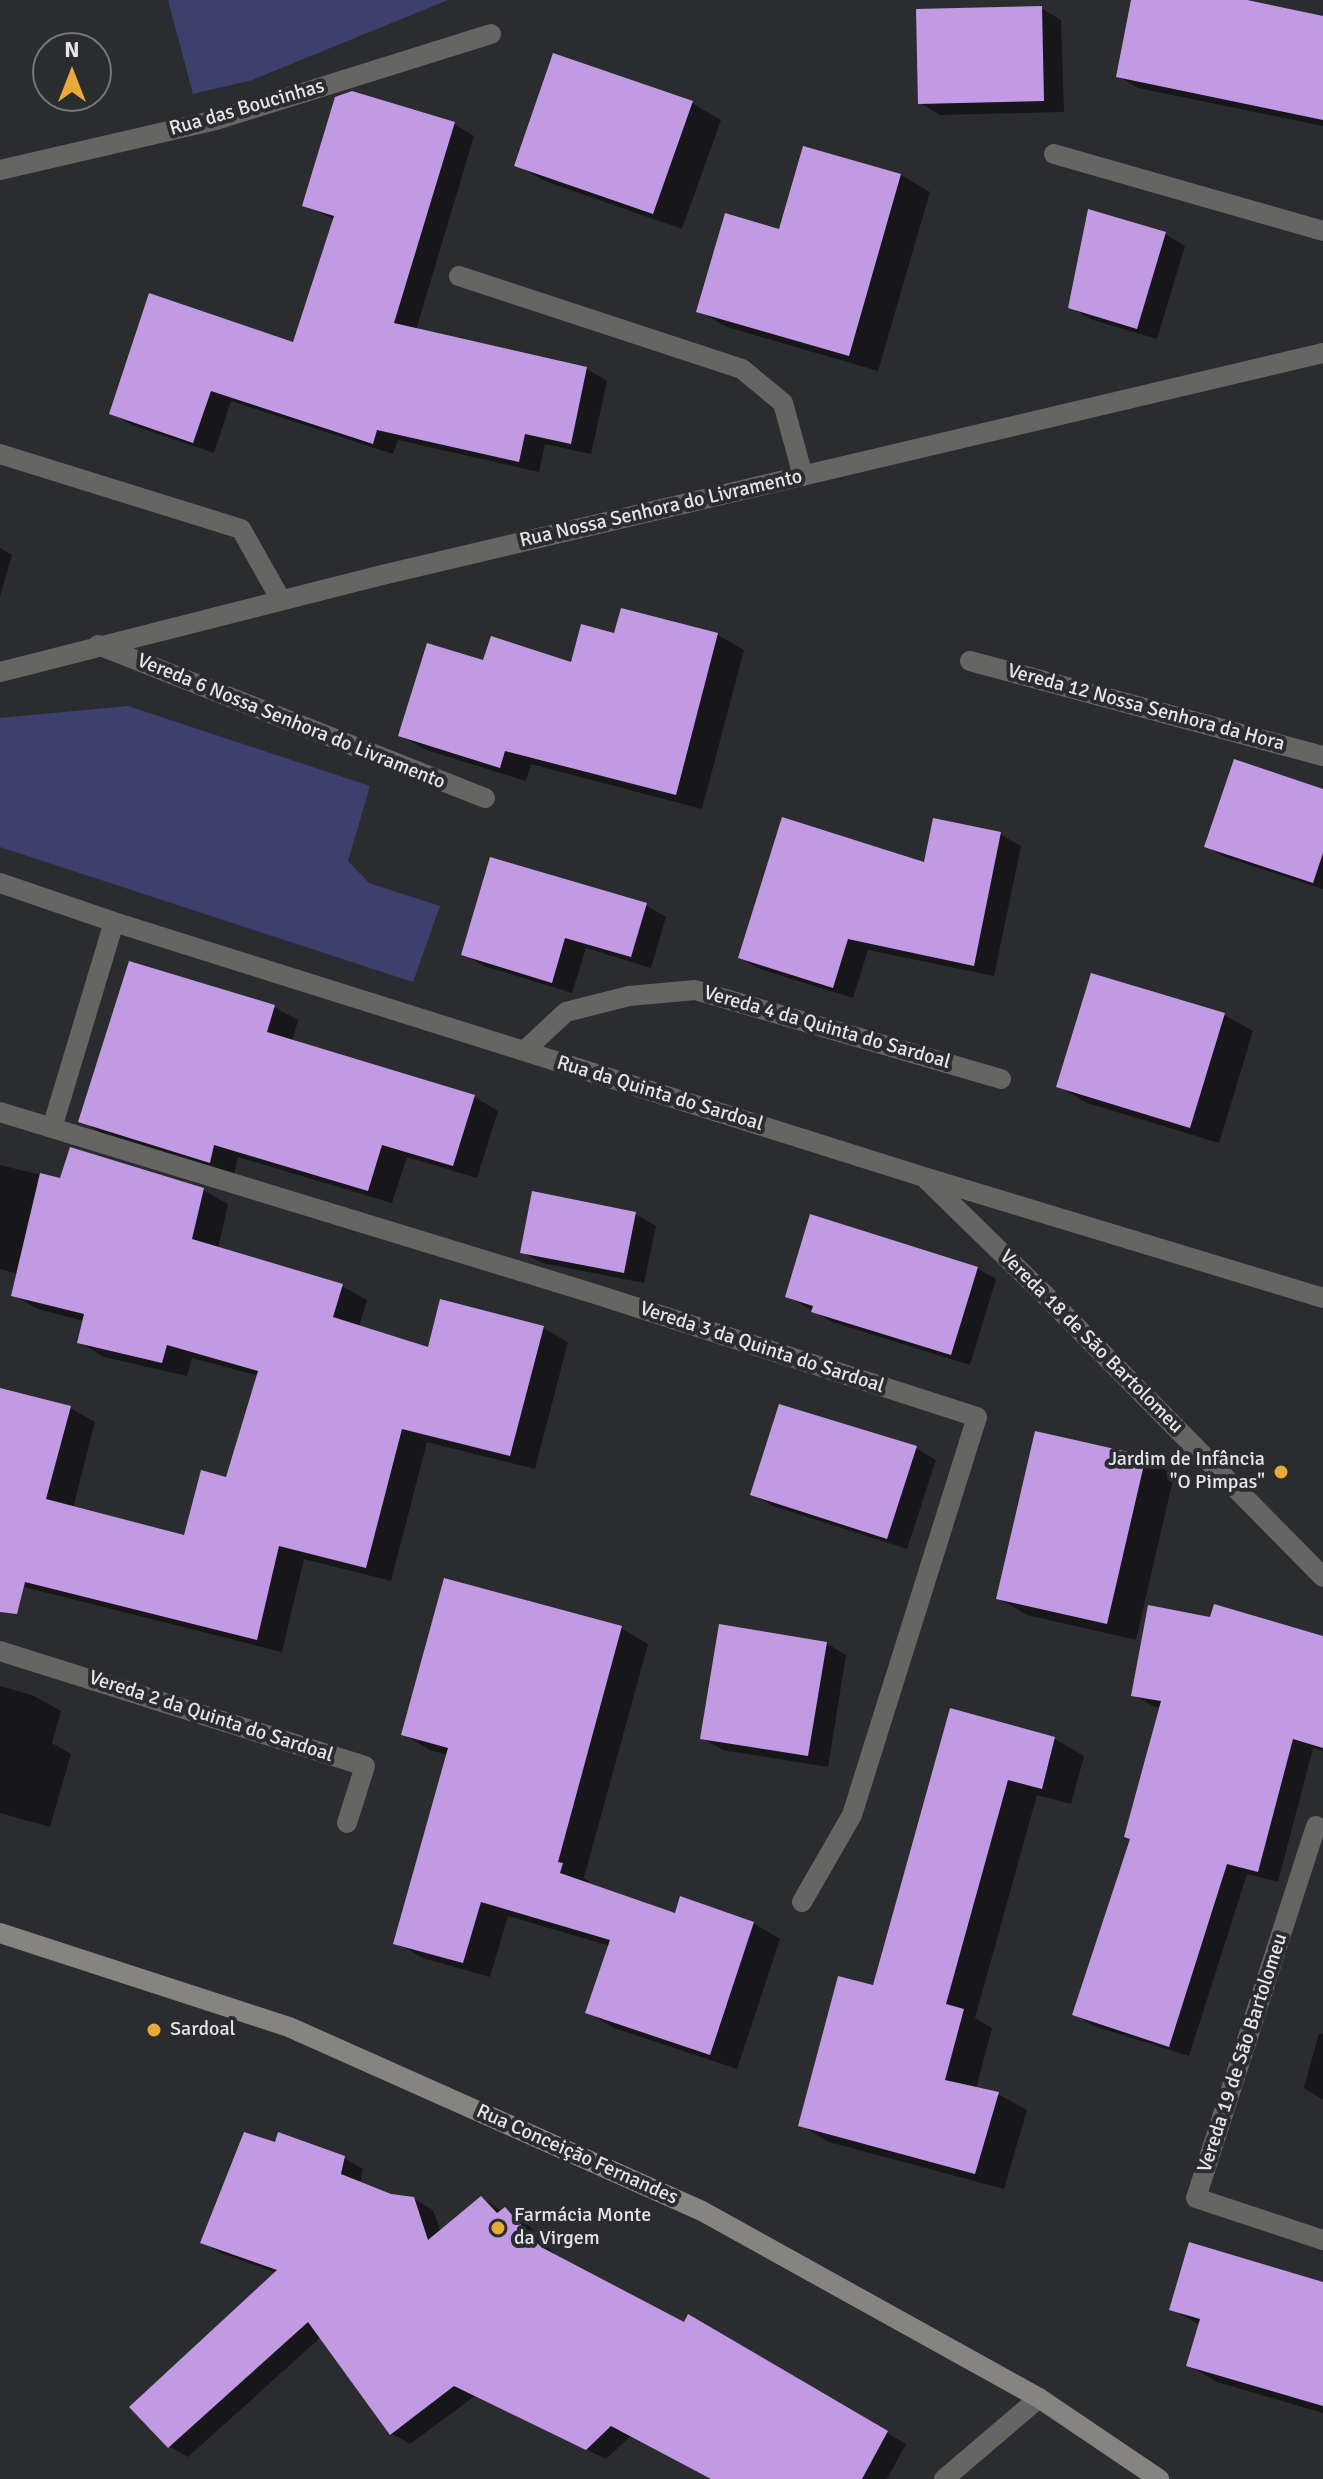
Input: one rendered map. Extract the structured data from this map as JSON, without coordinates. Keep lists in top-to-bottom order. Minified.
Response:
{"streets":{"main road":["Rua Conceição Fernandes"],"street":["Rua das Boucinhas","Rua Nossa Senhora do Livramento","Vereda 12 Nossa Senhora da Hora","Vereda 6 Nossa Senhora do Livramento","Vereda 4 da Quinta do Sardoal","Rua da Quinta do Sardoal","Vereda 18 de São Bartolomeu","Vereda 3 da Quinta do Sardoal","Vereda 2 da Quinta do Sardoal","Vereda 19 de São Bartolomeu"]},"crossings":[["Rua Nossa Senhora do Livramento","Vereda 6 Nossa Senhora do Livramento"],["Vereda 4 da Quinta do Sardoal","Rua da Quinta do Sardoal"],["Rua da Quinta do Sardoal","Vereda 18 de São Bartolomeu"]],"places":["Jardim de Infância \"O Pimpas\"","Sardoal","Farmácia Monte da Virgem"],"north":"top"}
